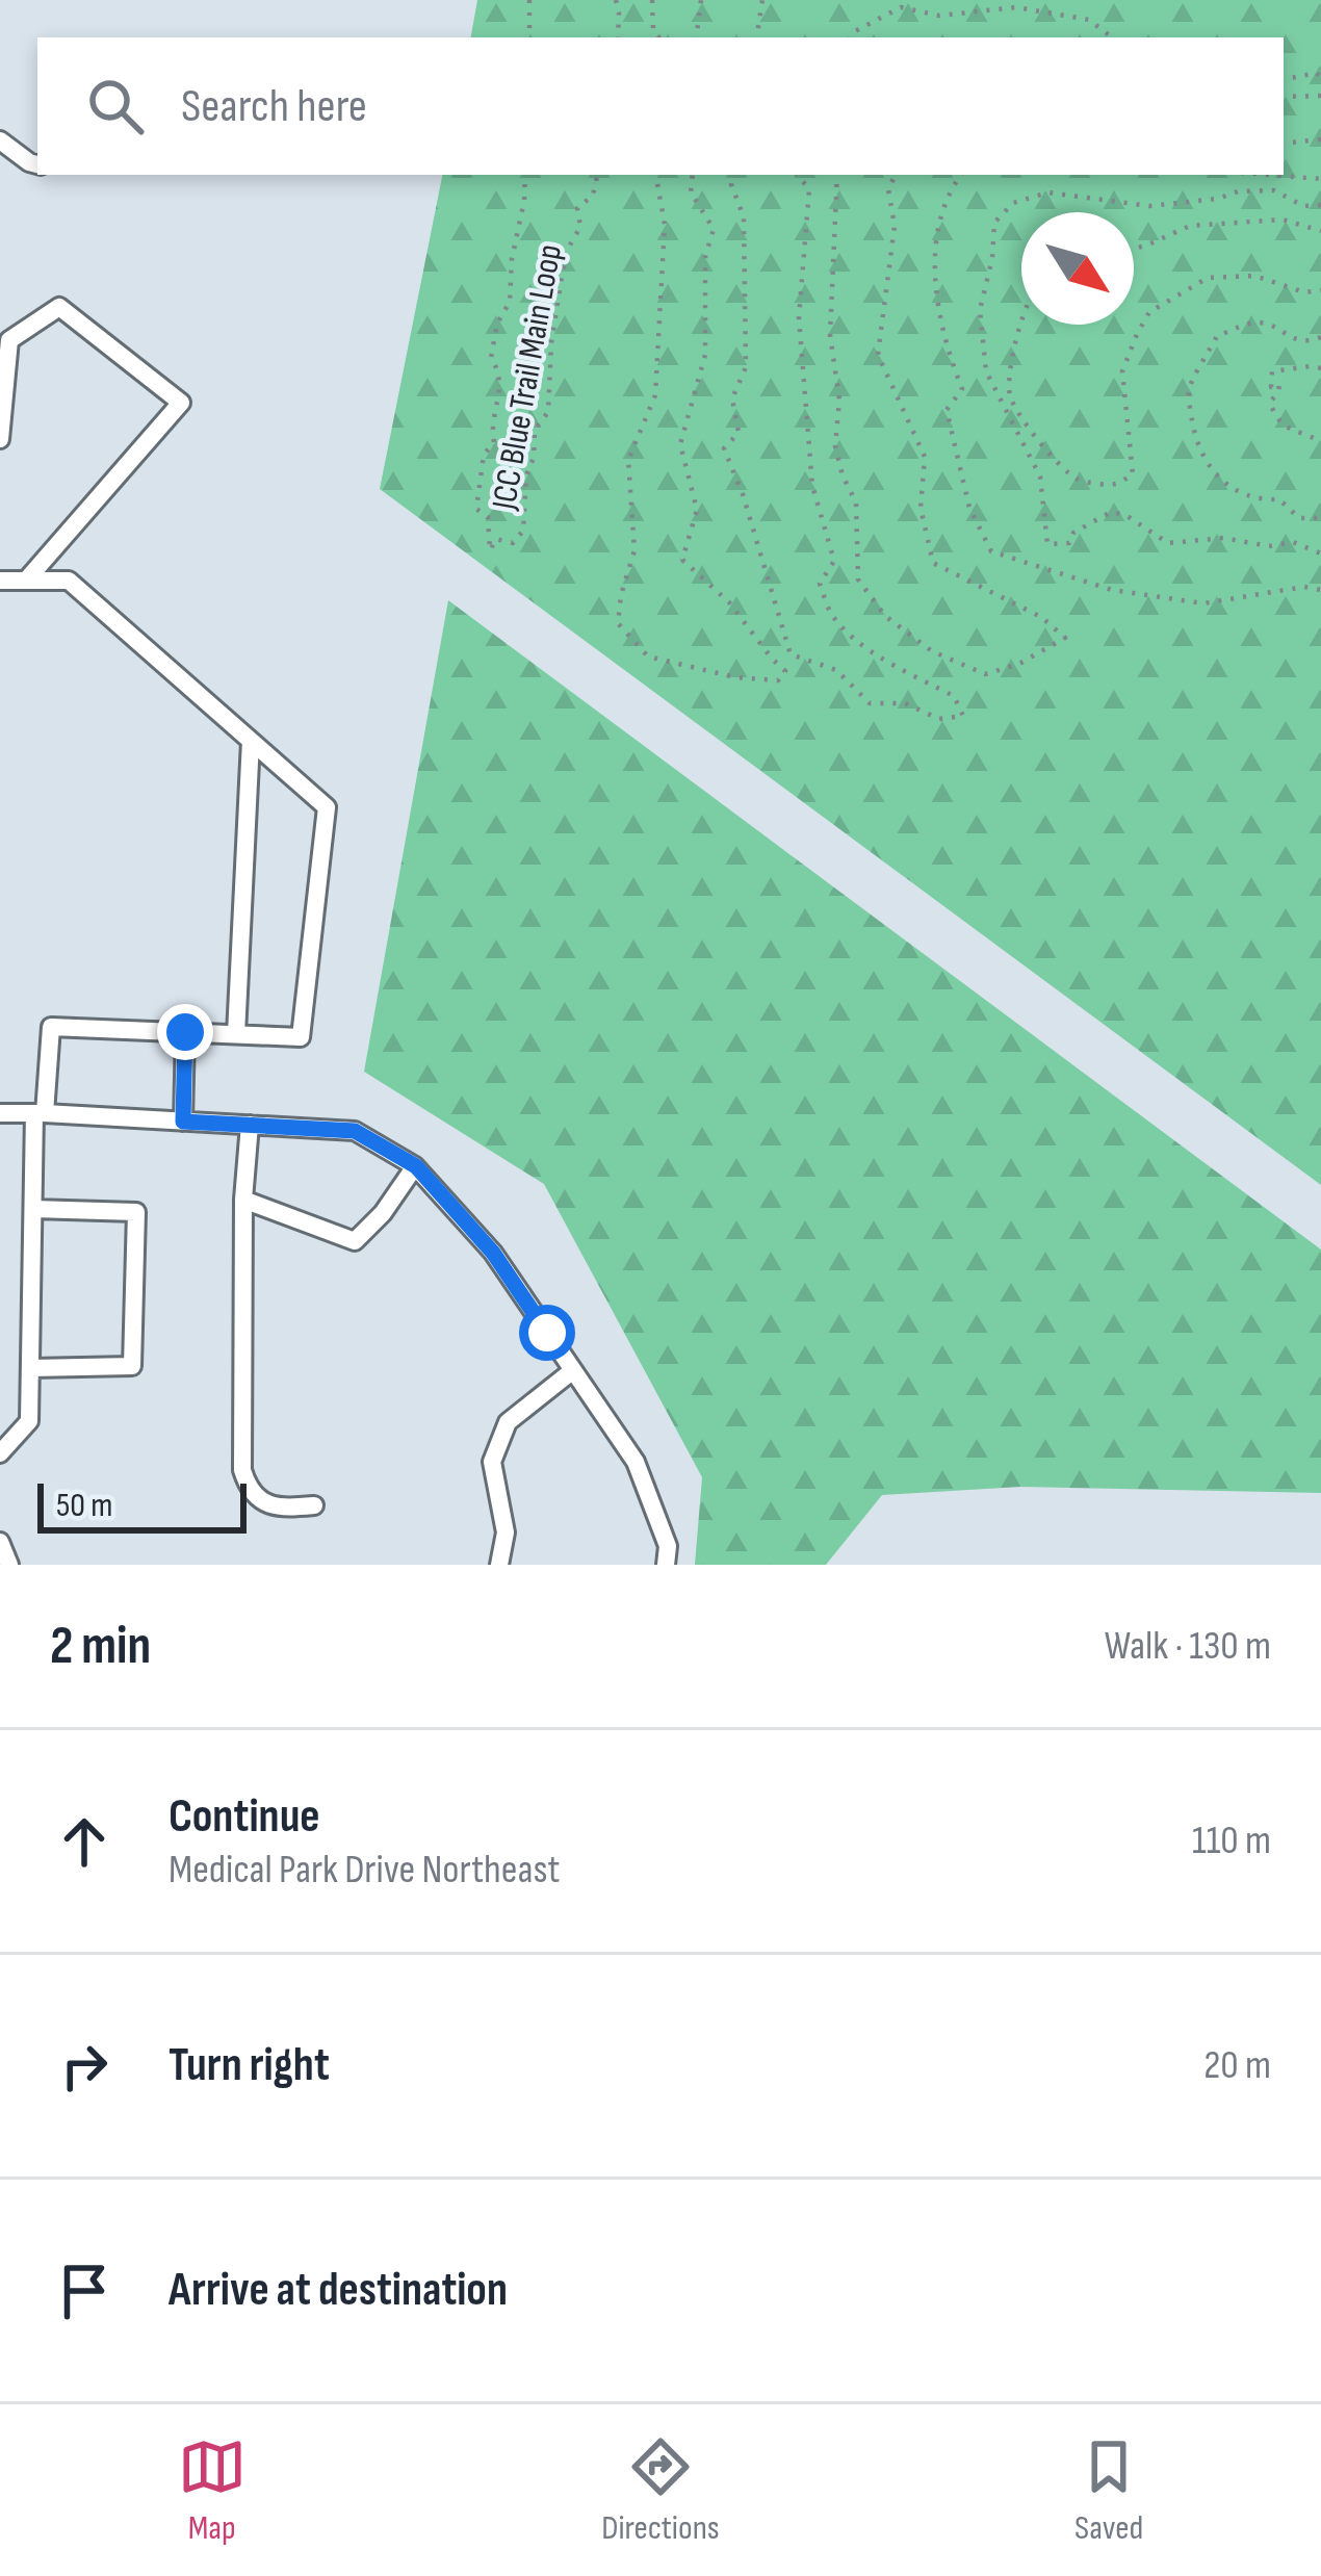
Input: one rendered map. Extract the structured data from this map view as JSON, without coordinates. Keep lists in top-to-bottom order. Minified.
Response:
{"streets":{"path":["JCC Blue Trail Main Loop"]},"scale_bar":"50 m","north":"bottom right","page":{"search":"Search here","scale":"50 m","heading":["2 min","Walk · 130 m"],"list":[["Continue","Medical Park Drive Northeast","110 m"],["Turn right","20 m"],"Arrive at destination"],"nav":["Map","Directions","Saved"]}}
